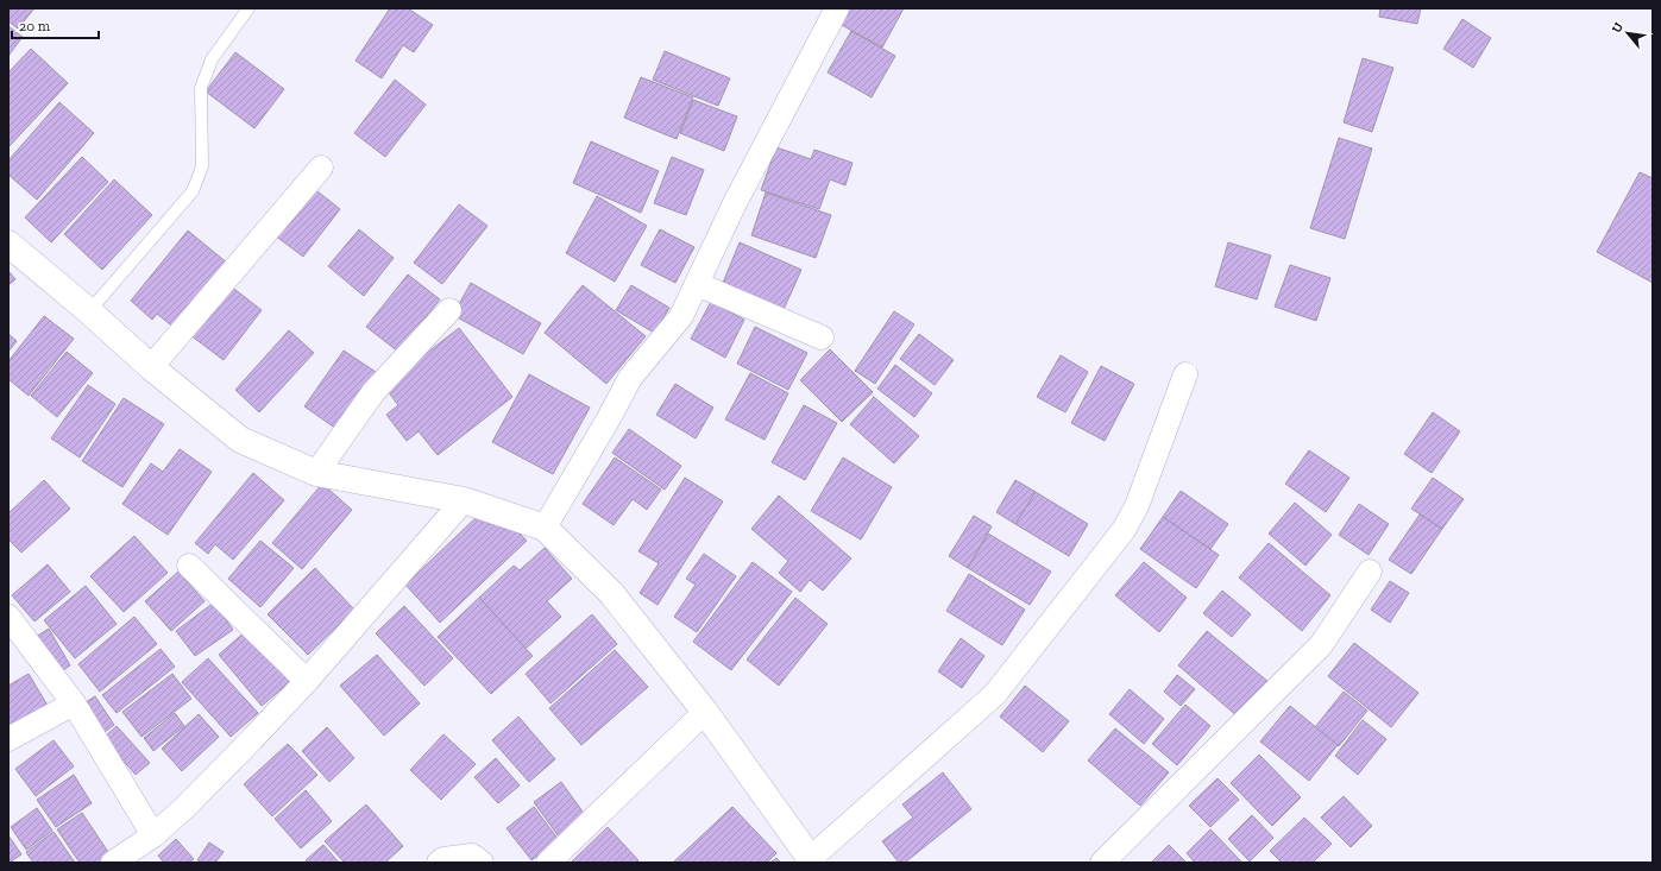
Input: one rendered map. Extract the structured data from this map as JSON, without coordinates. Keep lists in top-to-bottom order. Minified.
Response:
{"scale_bar":"20 m","north":"top left"}
